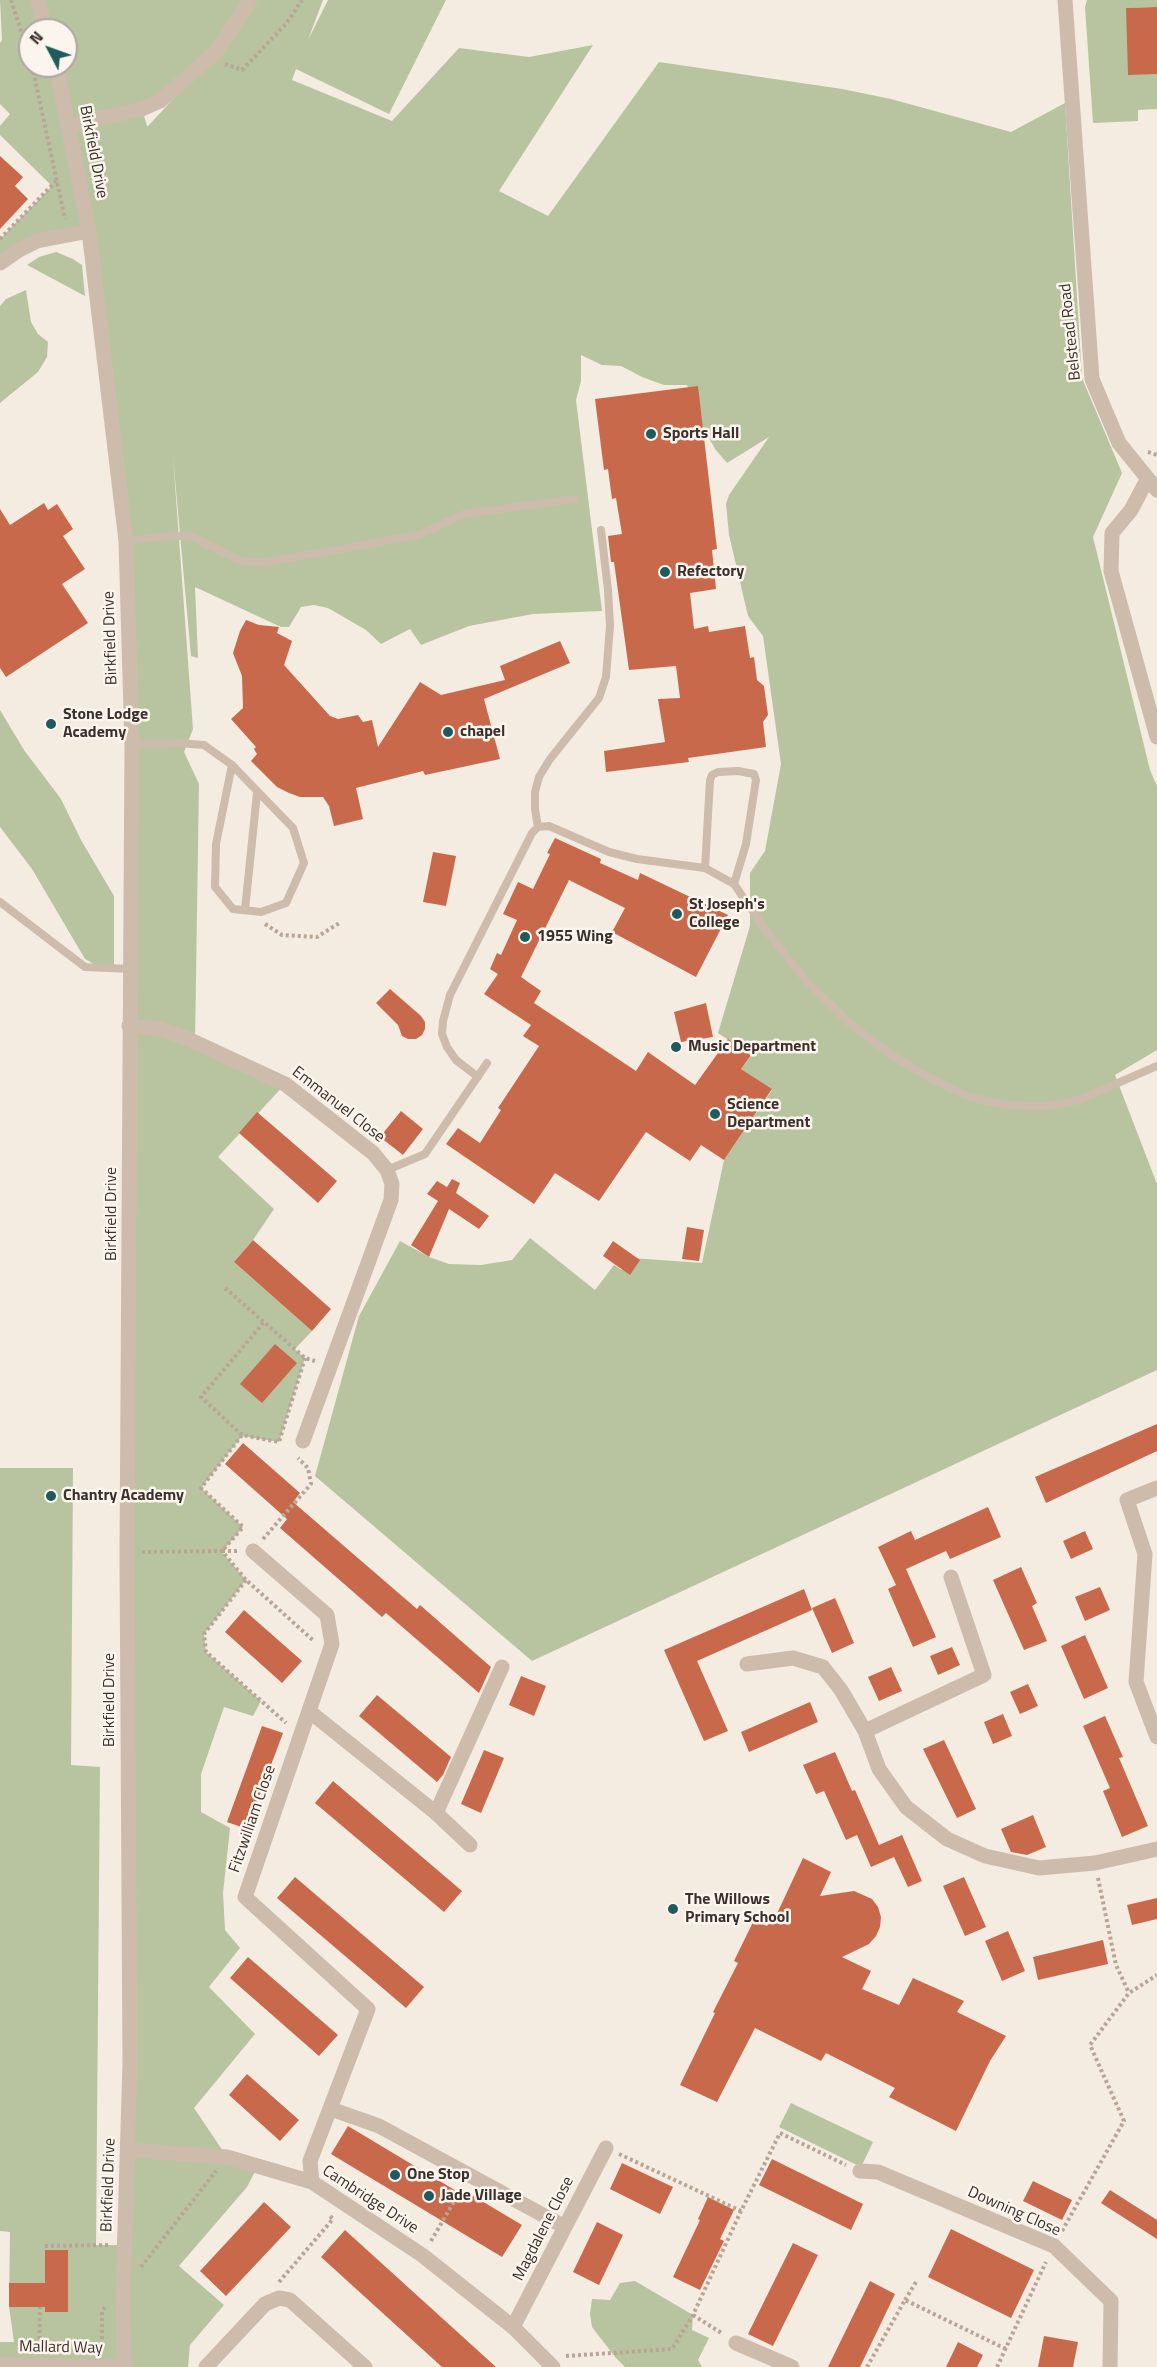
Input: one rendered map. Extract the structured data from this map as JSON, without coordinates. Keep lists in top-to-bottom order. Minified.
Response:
{"streets":{"street":["Birkfield Drive","Belstead Road","Emmanuel Close","Fitzwilliam Close","Cambridge Drive","Downing Close","Magdalene Close","Mallard Way"]},"crossings":[["Birkfield Drive","Emmanuel Close"],["Birkfield Drive","Cambridge Drive"],["Birkfield Drive","Mallard Way"],["Fitzwilliam Close","Cambridge Drive"],["Cambridge Drive","Magdalene Close"]],"places":["Sports Hall","Refectory","Stone Lodge Academy","chapel","St Joseph's College","1955 Wing","Music Department","Science Department","Chantry Academy","The Willows Primary School","One Stop","Jade Village"],"north":"top left"}
